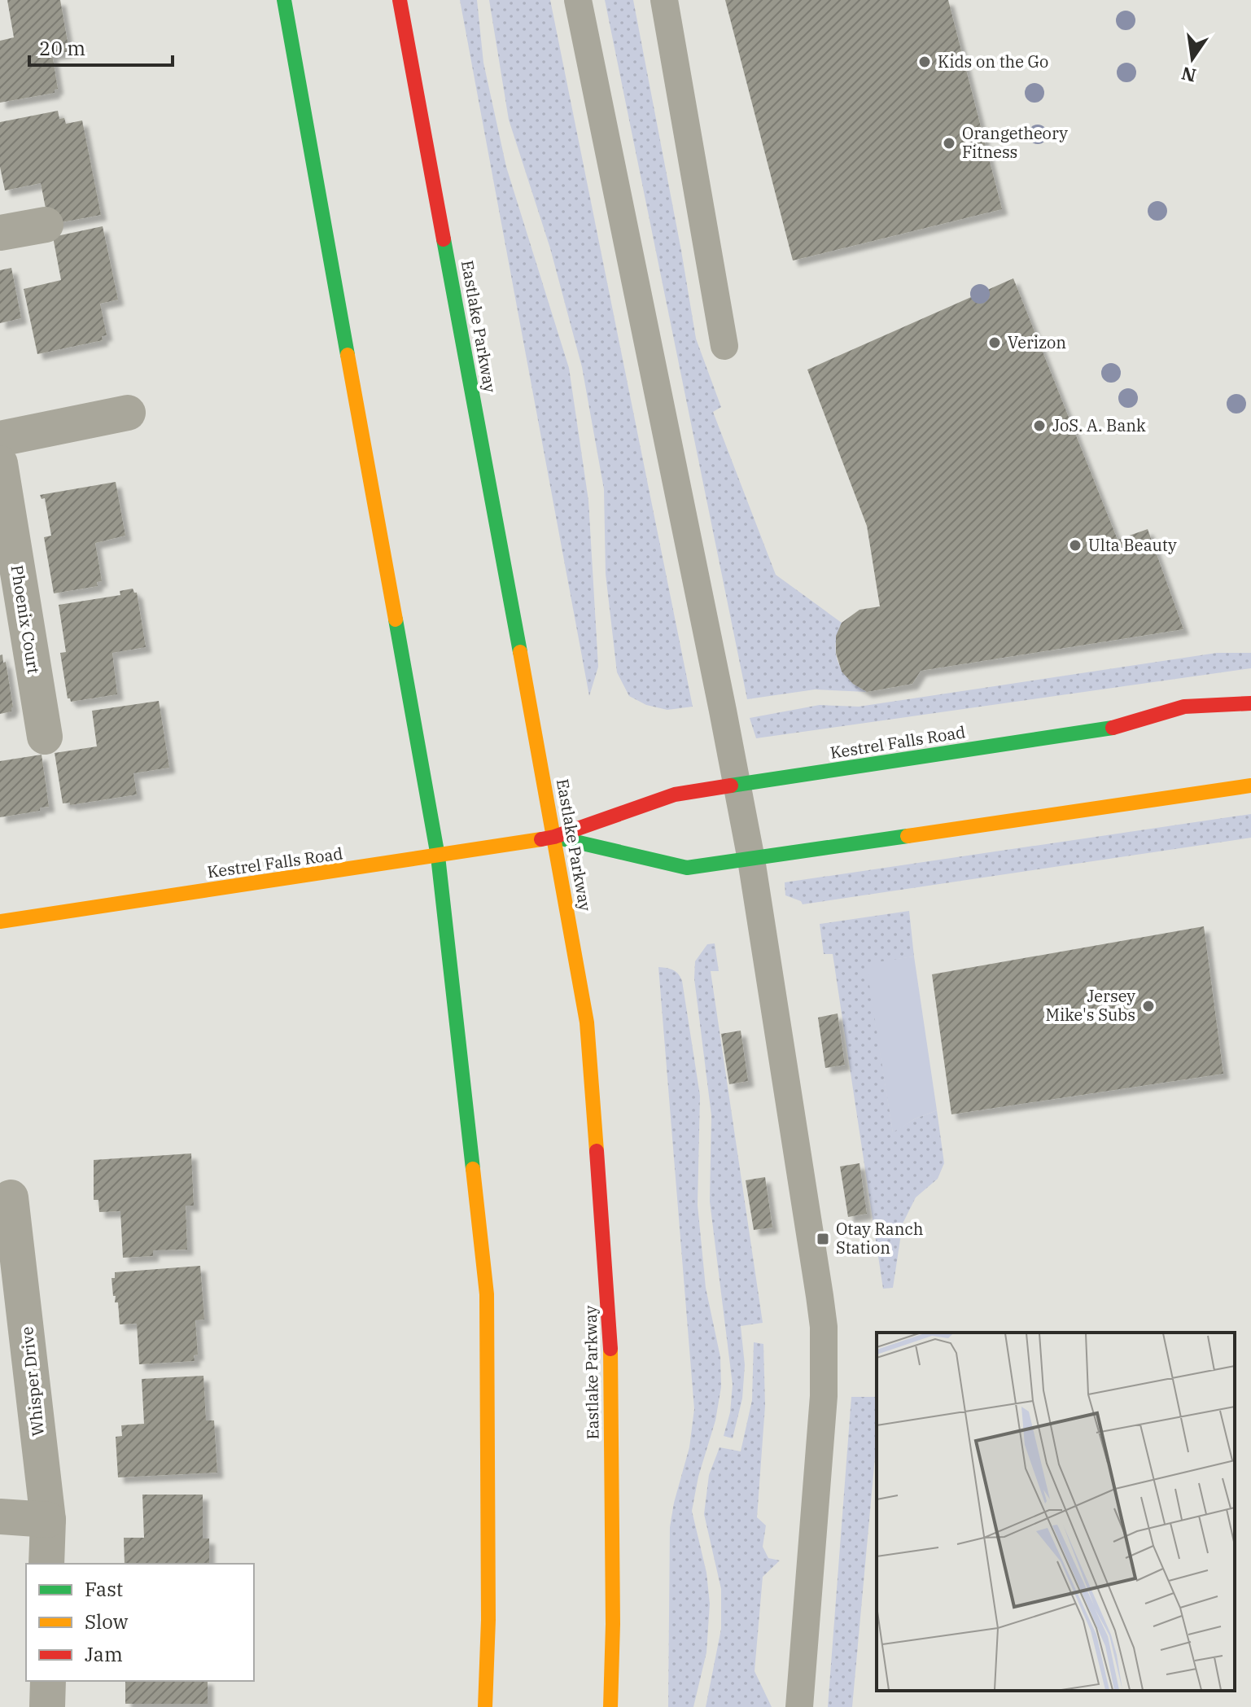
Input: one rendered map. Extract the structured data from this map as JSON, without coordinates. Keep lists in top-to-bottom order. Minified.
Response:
{"streets":{"main road":["Eastlake Parkway","Kestrel Falls Road"],"street":["Phoenix Court","Whisper Drive"]},"crossings":[["Eastlake Parkway","Kestrel Falls Road"]],"places":{"other":["Kids on the Go","Orangetheory Fitness","Verizon","JoS. A. Bank","Ulta Beauty","Jersey Mike's Subs"],"transit":["Otay Ranch Station"]},"legend":["Fast","Slow","Jam"],"scale_bar":"20 m","north":"bottom"}
